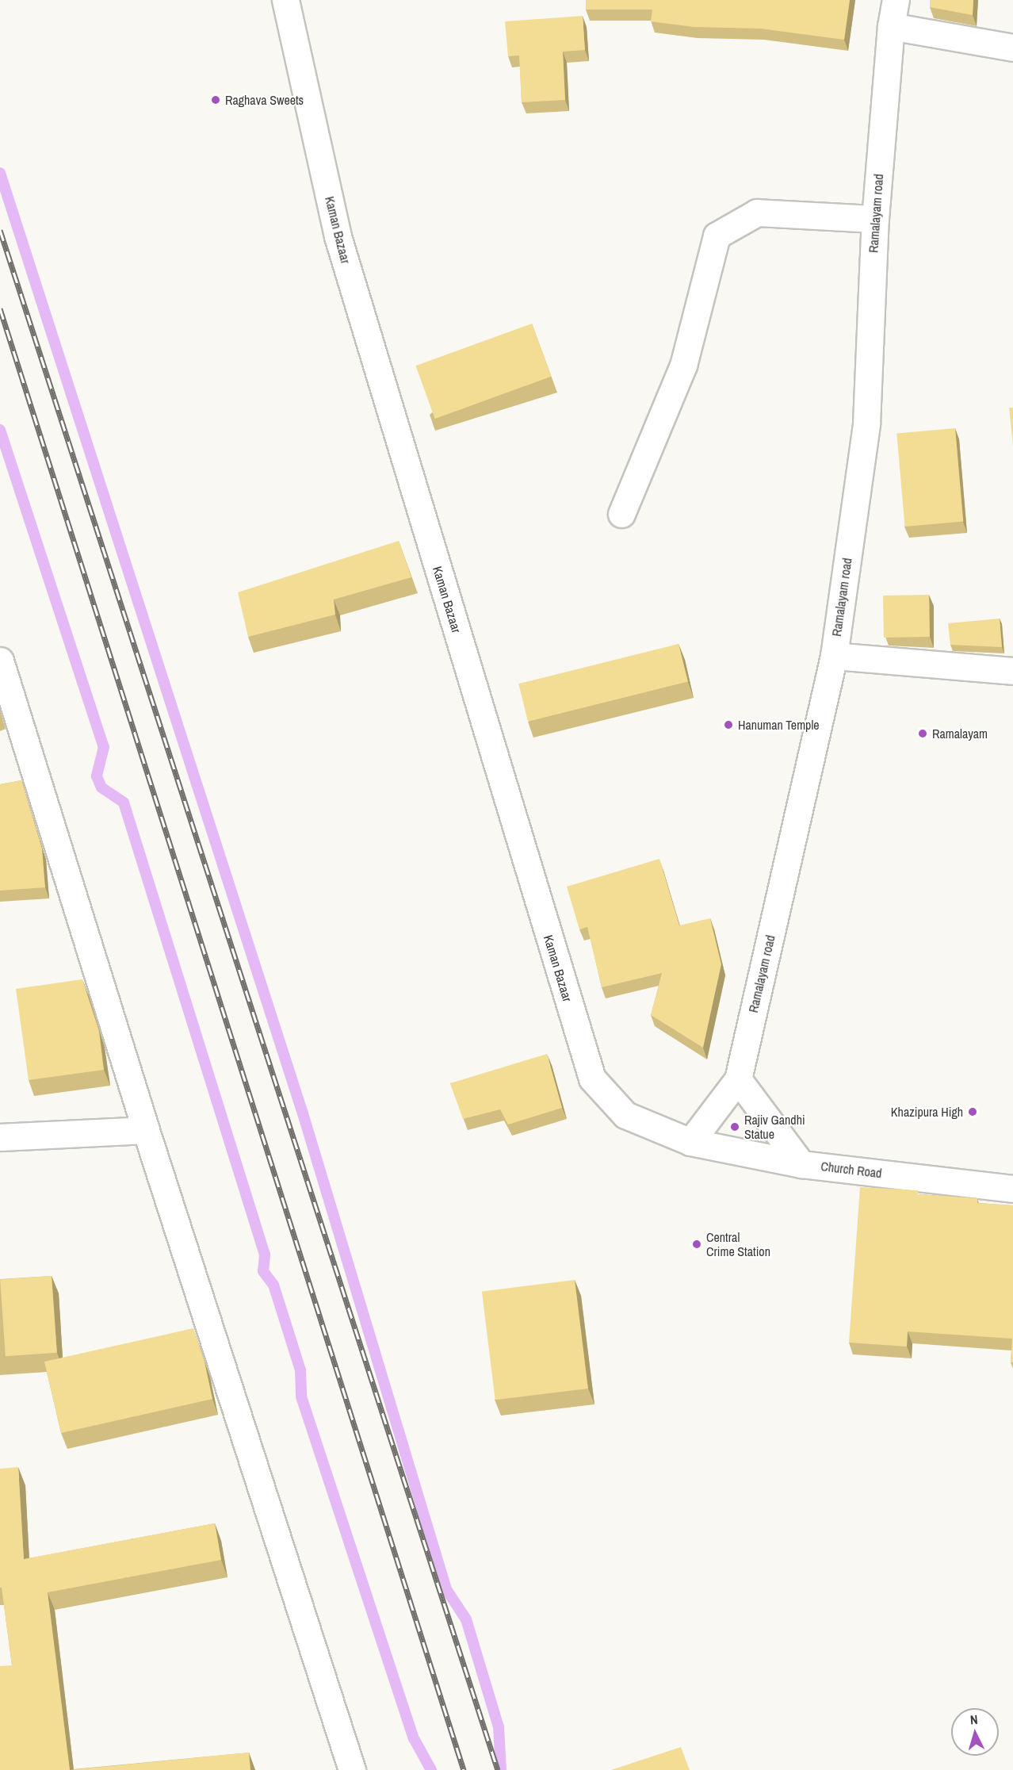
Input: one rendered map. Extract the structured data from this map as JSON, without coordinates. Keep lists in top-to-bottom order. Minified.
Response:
{"streets":{"street":["Ramalayam road","Kaman Bazaar","Church Road"]},"crossings":[["Kaman Bazaar","Church Road"]],"places":["Raghava Sweets","Hanuman Temple","Ramalayam","Khazipura High","Rajiv Gandhi Statue","Central Crime Station"],"north":"top"}
